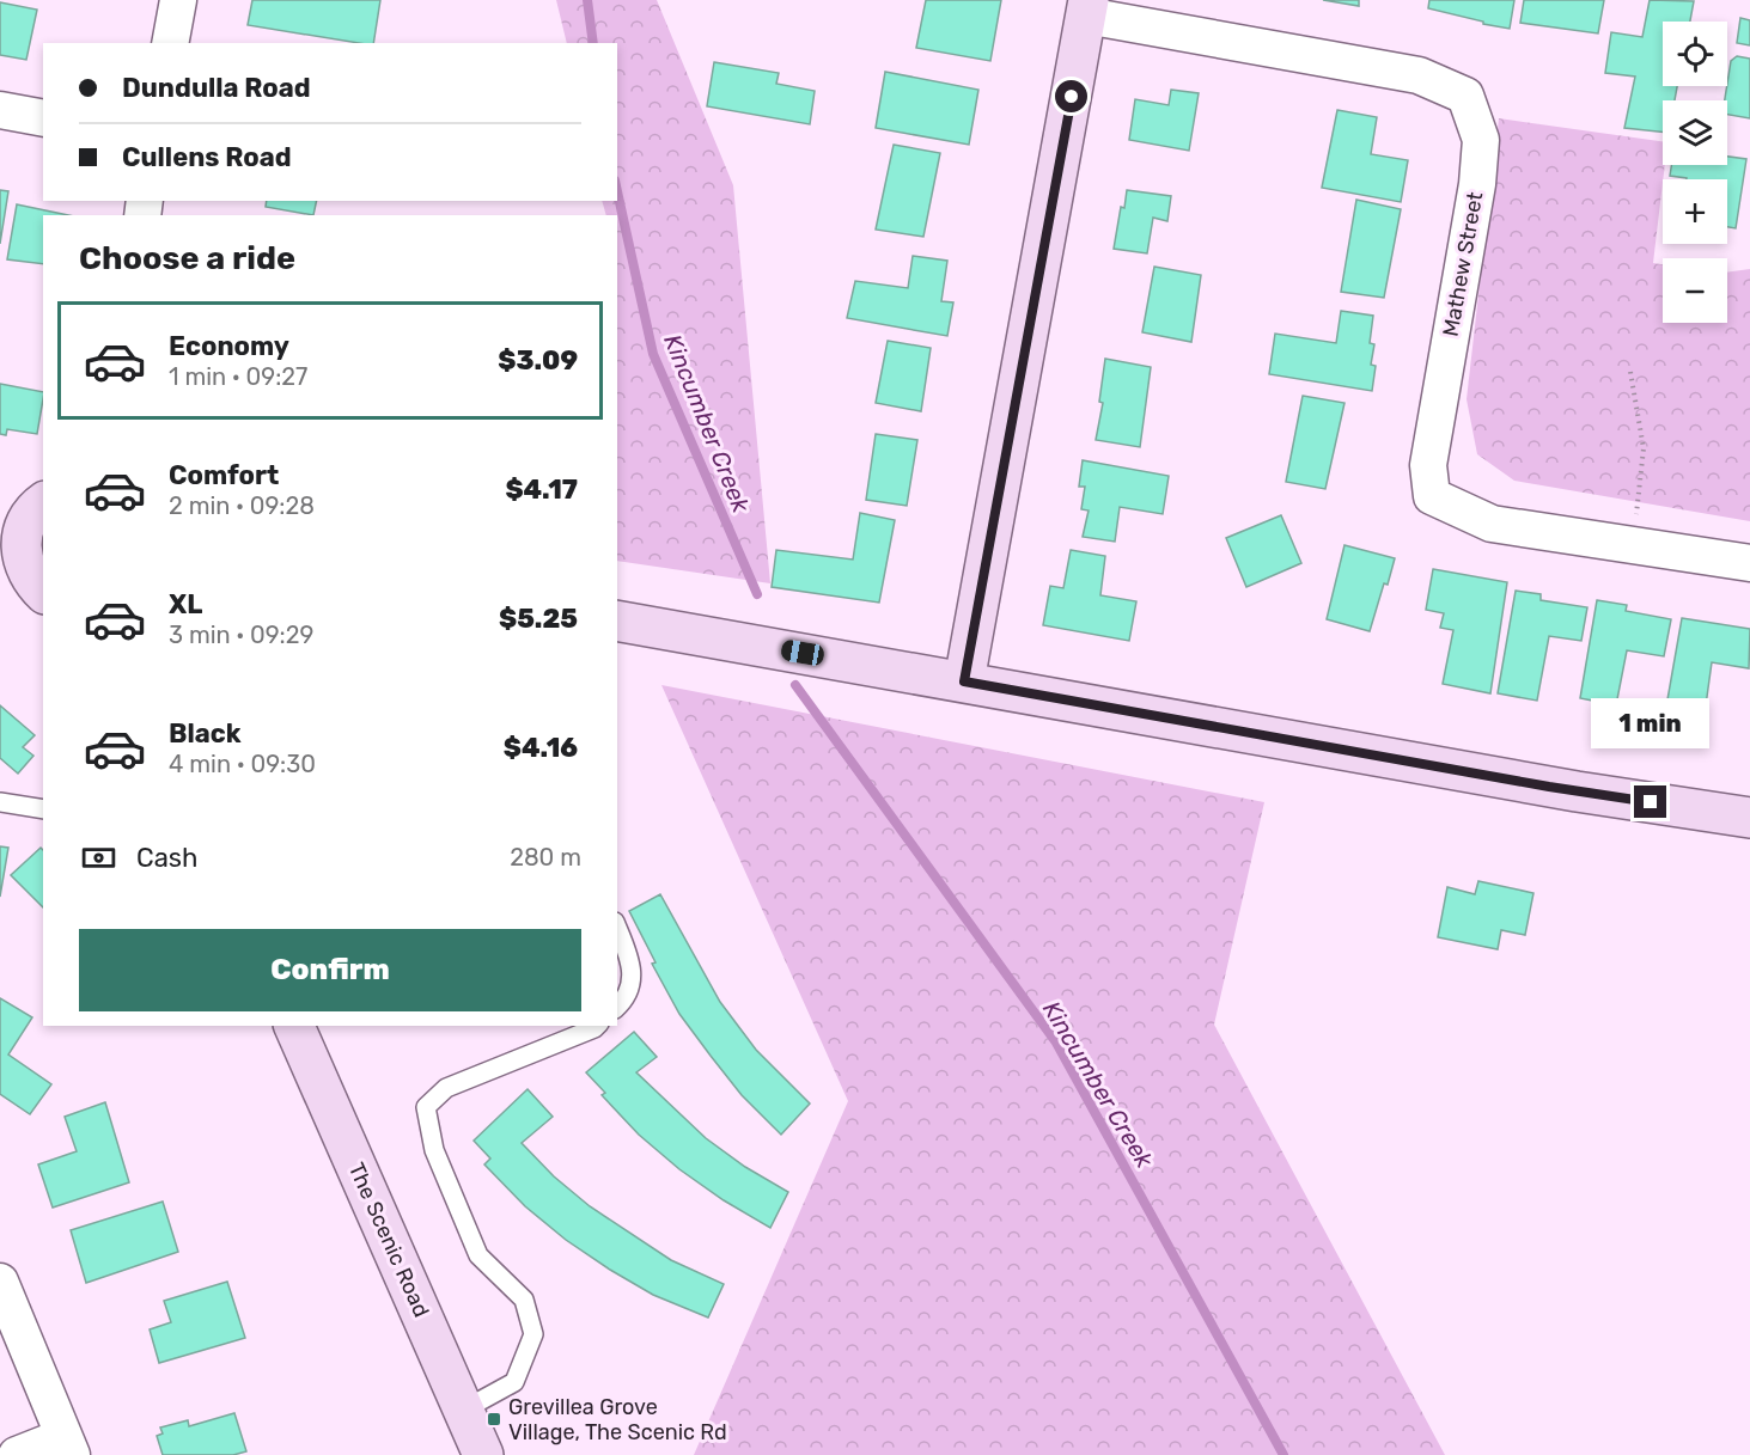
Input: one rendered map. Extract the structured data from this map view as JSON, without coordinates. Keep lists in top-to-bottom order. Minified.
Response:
{"streets":{"main road":["The Scenic Road"],"street":["Mathew Street"]},"water":["Kincumber Creek"],"places":{"transit":["Grevillea Grove Village, The Scenic Rd"]},"page":{"map_buttons":["+","−"],"banner":["Dundulla Road","Cullens Road"],"heading":"Choose a ride","list":[{"name":"Economy","note":"1 min · 09:27","value":"$3.09"},{"name":"Comfort","note":"2 min · 09:28","value":"$4.17"},{"name":"XL","note":"3 min · 09:29","value":"$5.25"},{"name":"Black","note":"4 min · 09:30","value":"$4.16"}],"bubble":"1 min","pay":["Cash","280 m"],"buttons":"Confirm"}}
